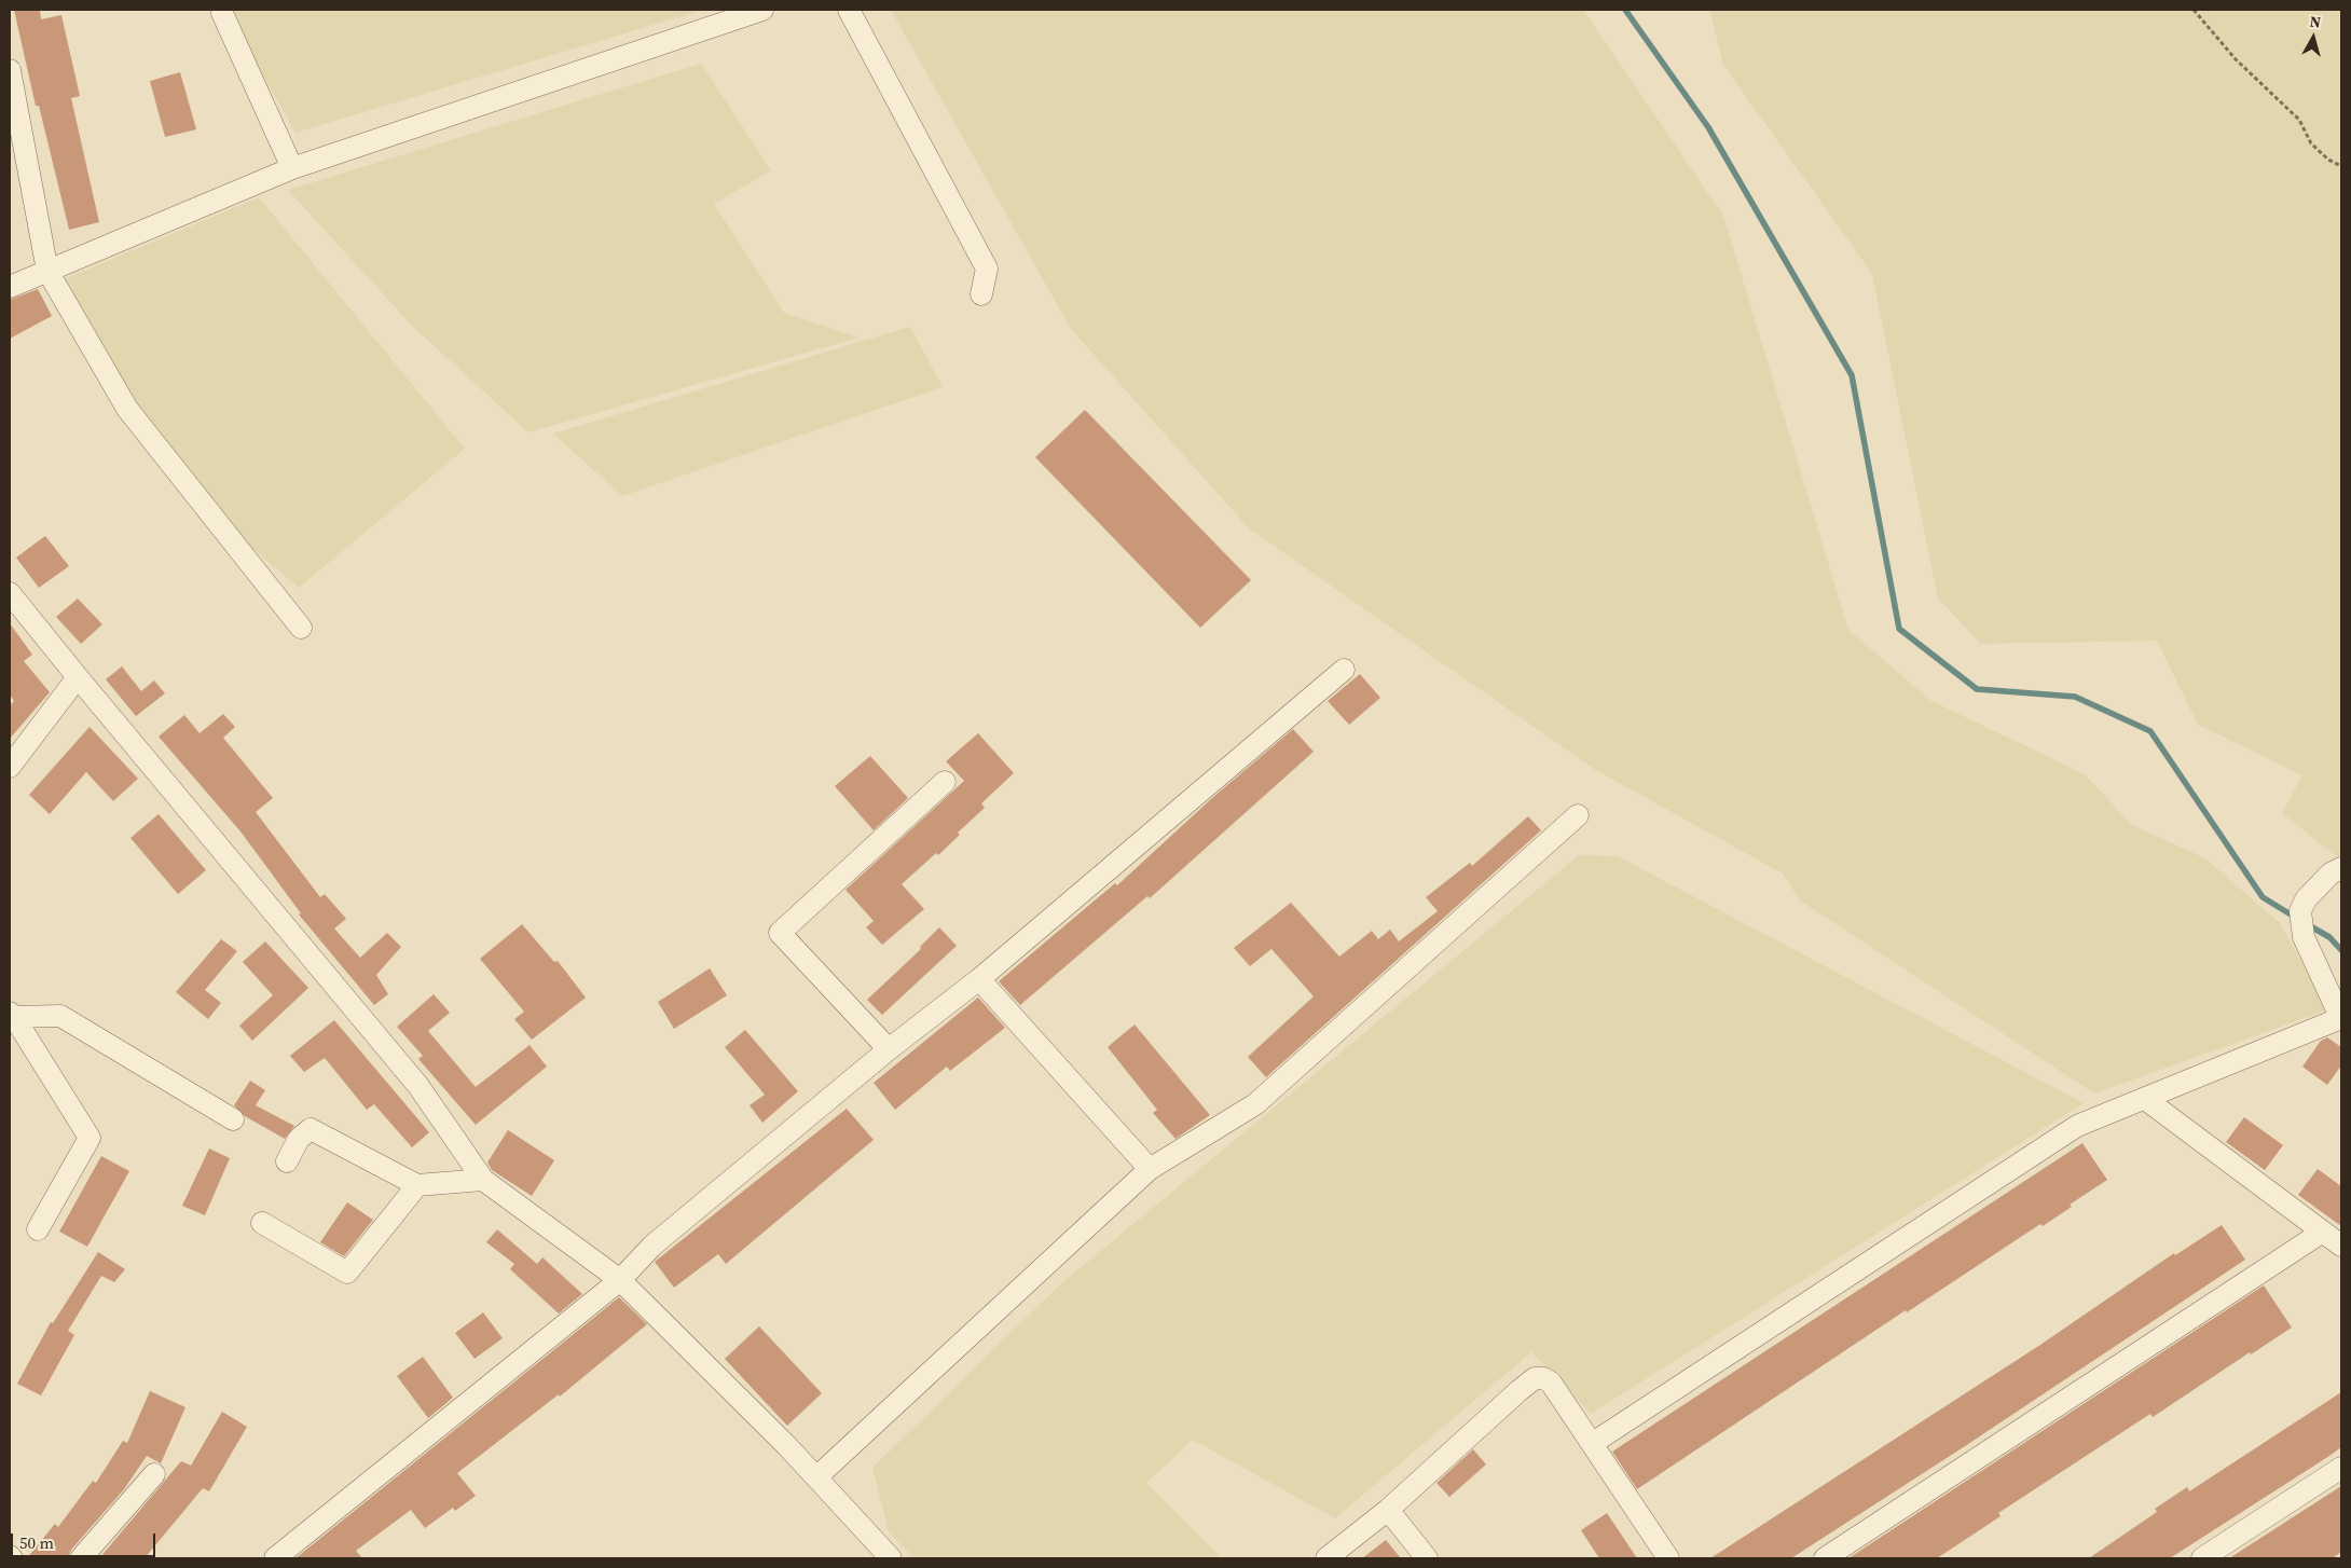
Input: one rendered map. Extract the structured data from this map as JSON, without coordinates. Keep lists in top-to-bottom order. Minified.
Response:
{"scale_bar":"50 m","north":"top"}
